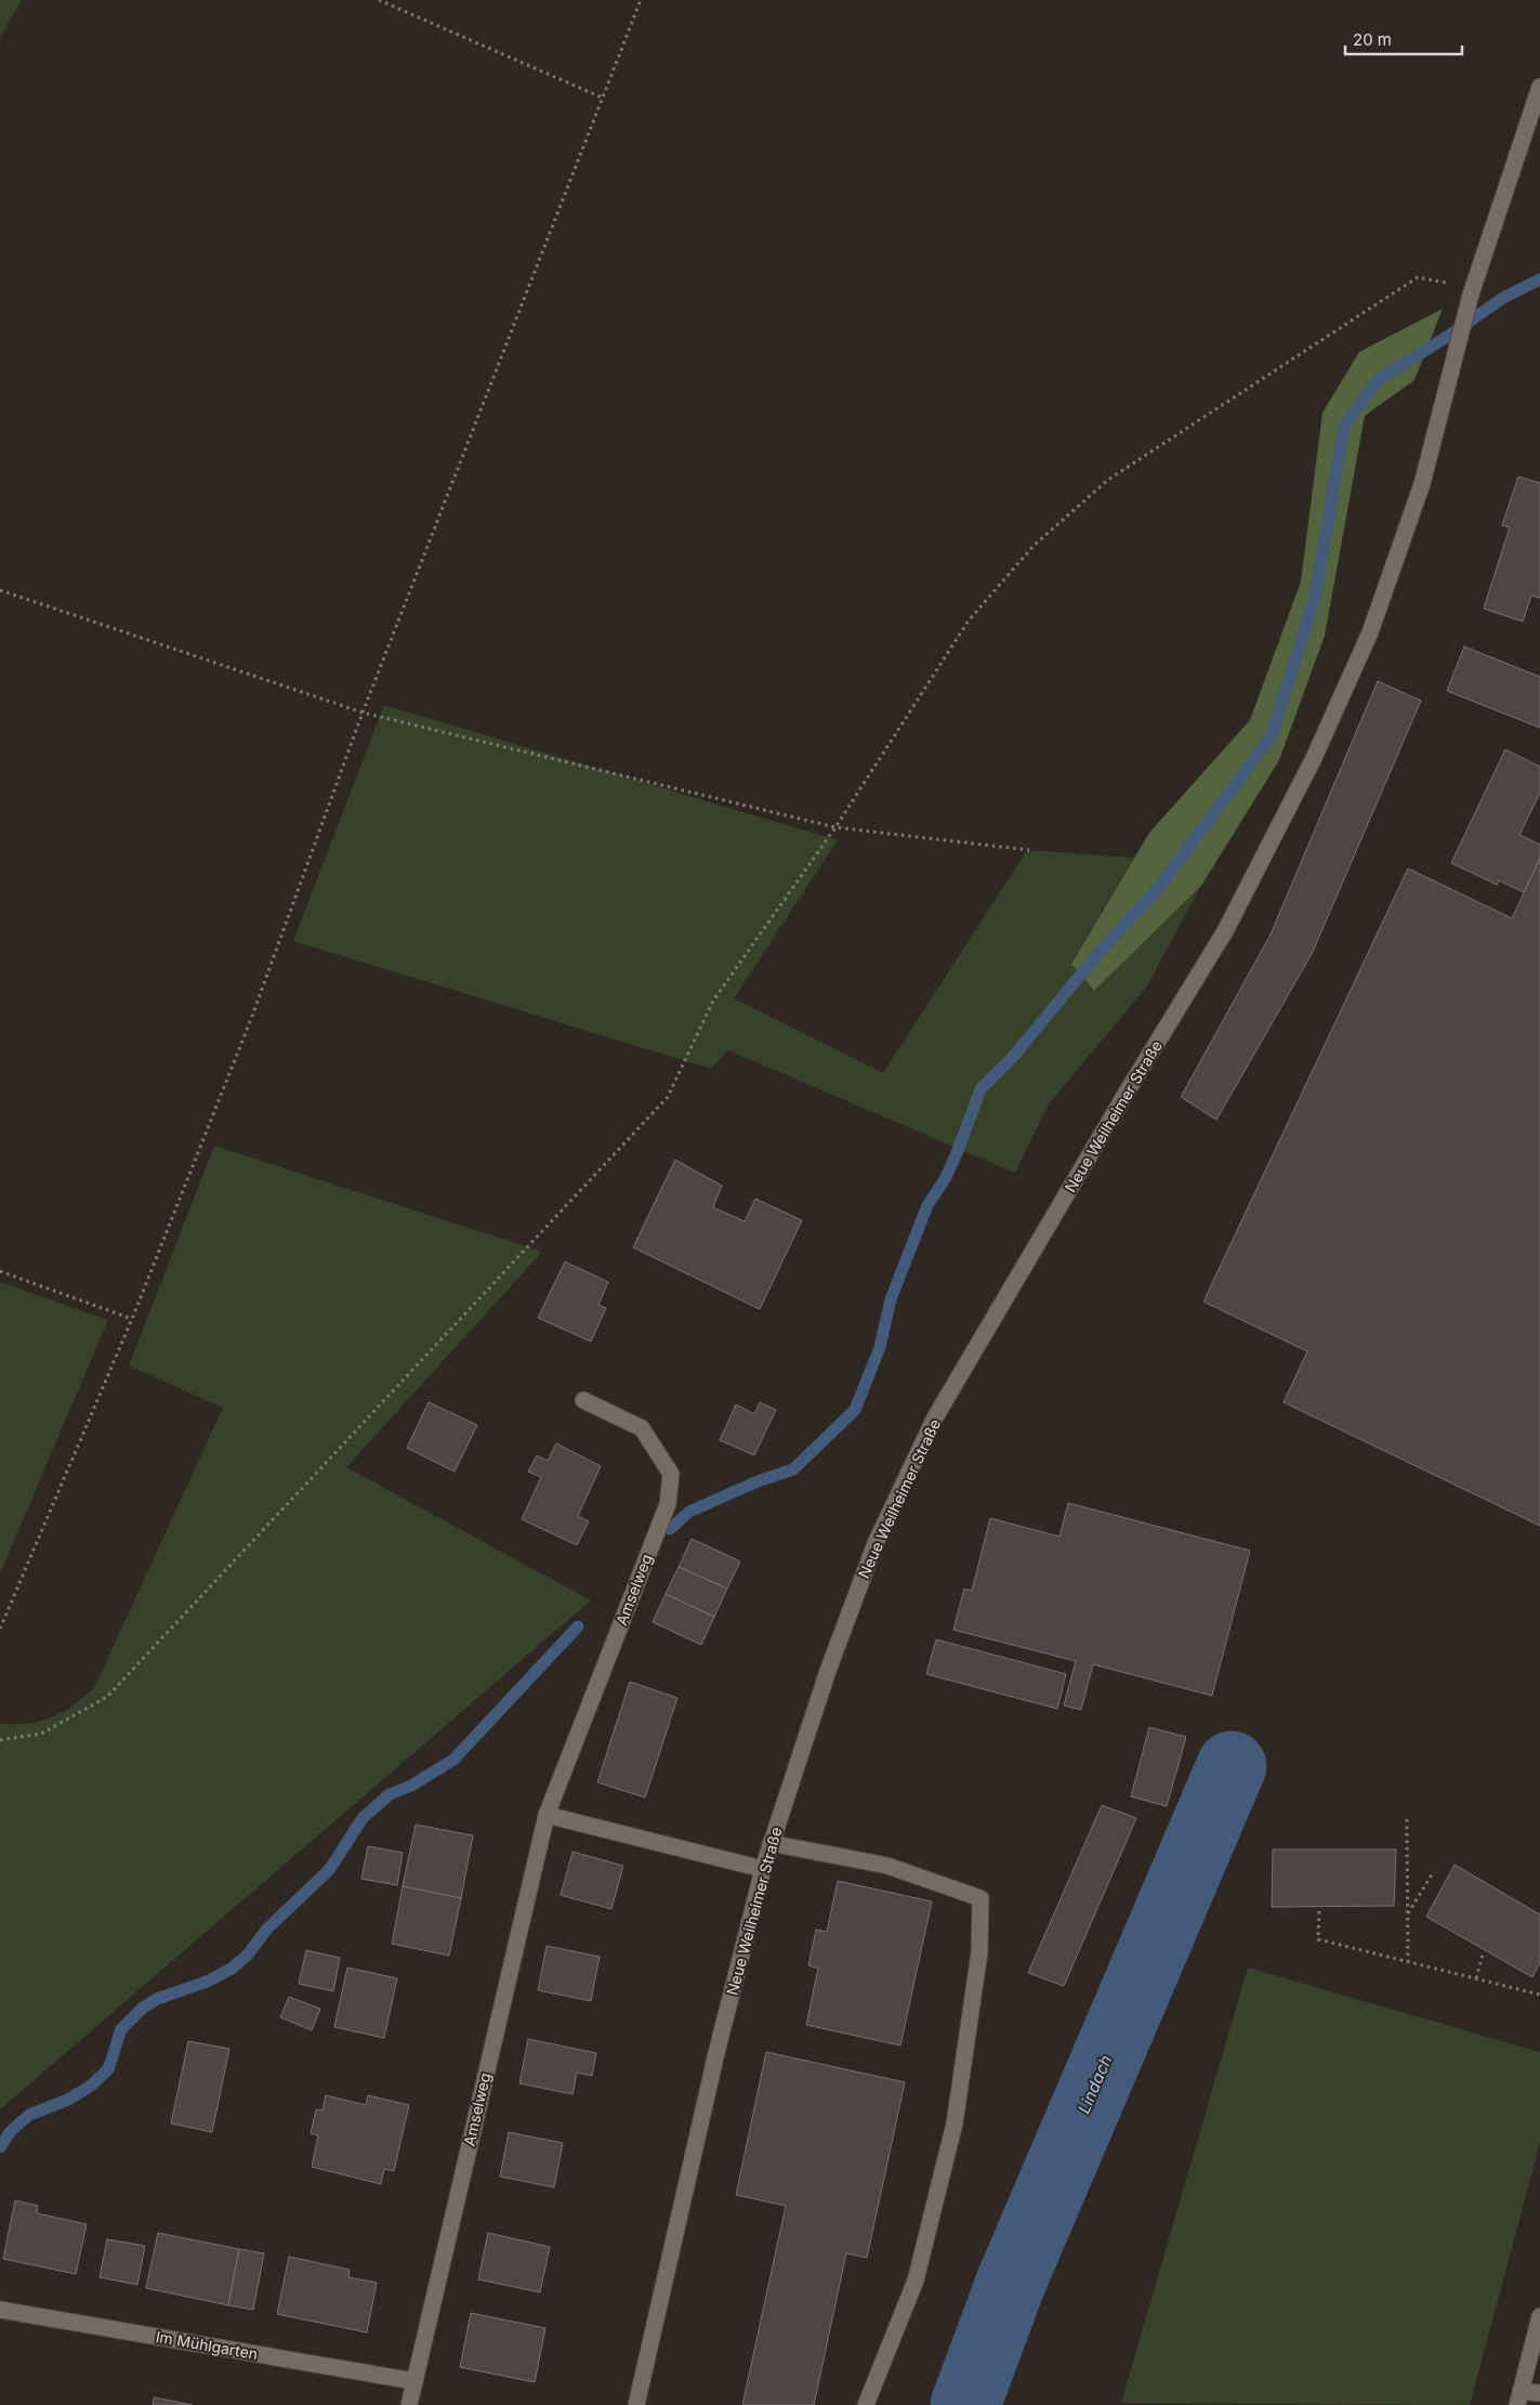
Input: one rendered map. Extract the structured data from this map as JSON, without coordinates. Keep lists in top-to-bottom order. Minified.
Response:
{"streets":{"main road":["Neue Weilheimer Straße","Amselweg","Im Mühlgarten"]},"crossings":[["Amselweg","Im Mühlgarten"]],"water":["Lindach"],"scale_bar":"20 m"}
